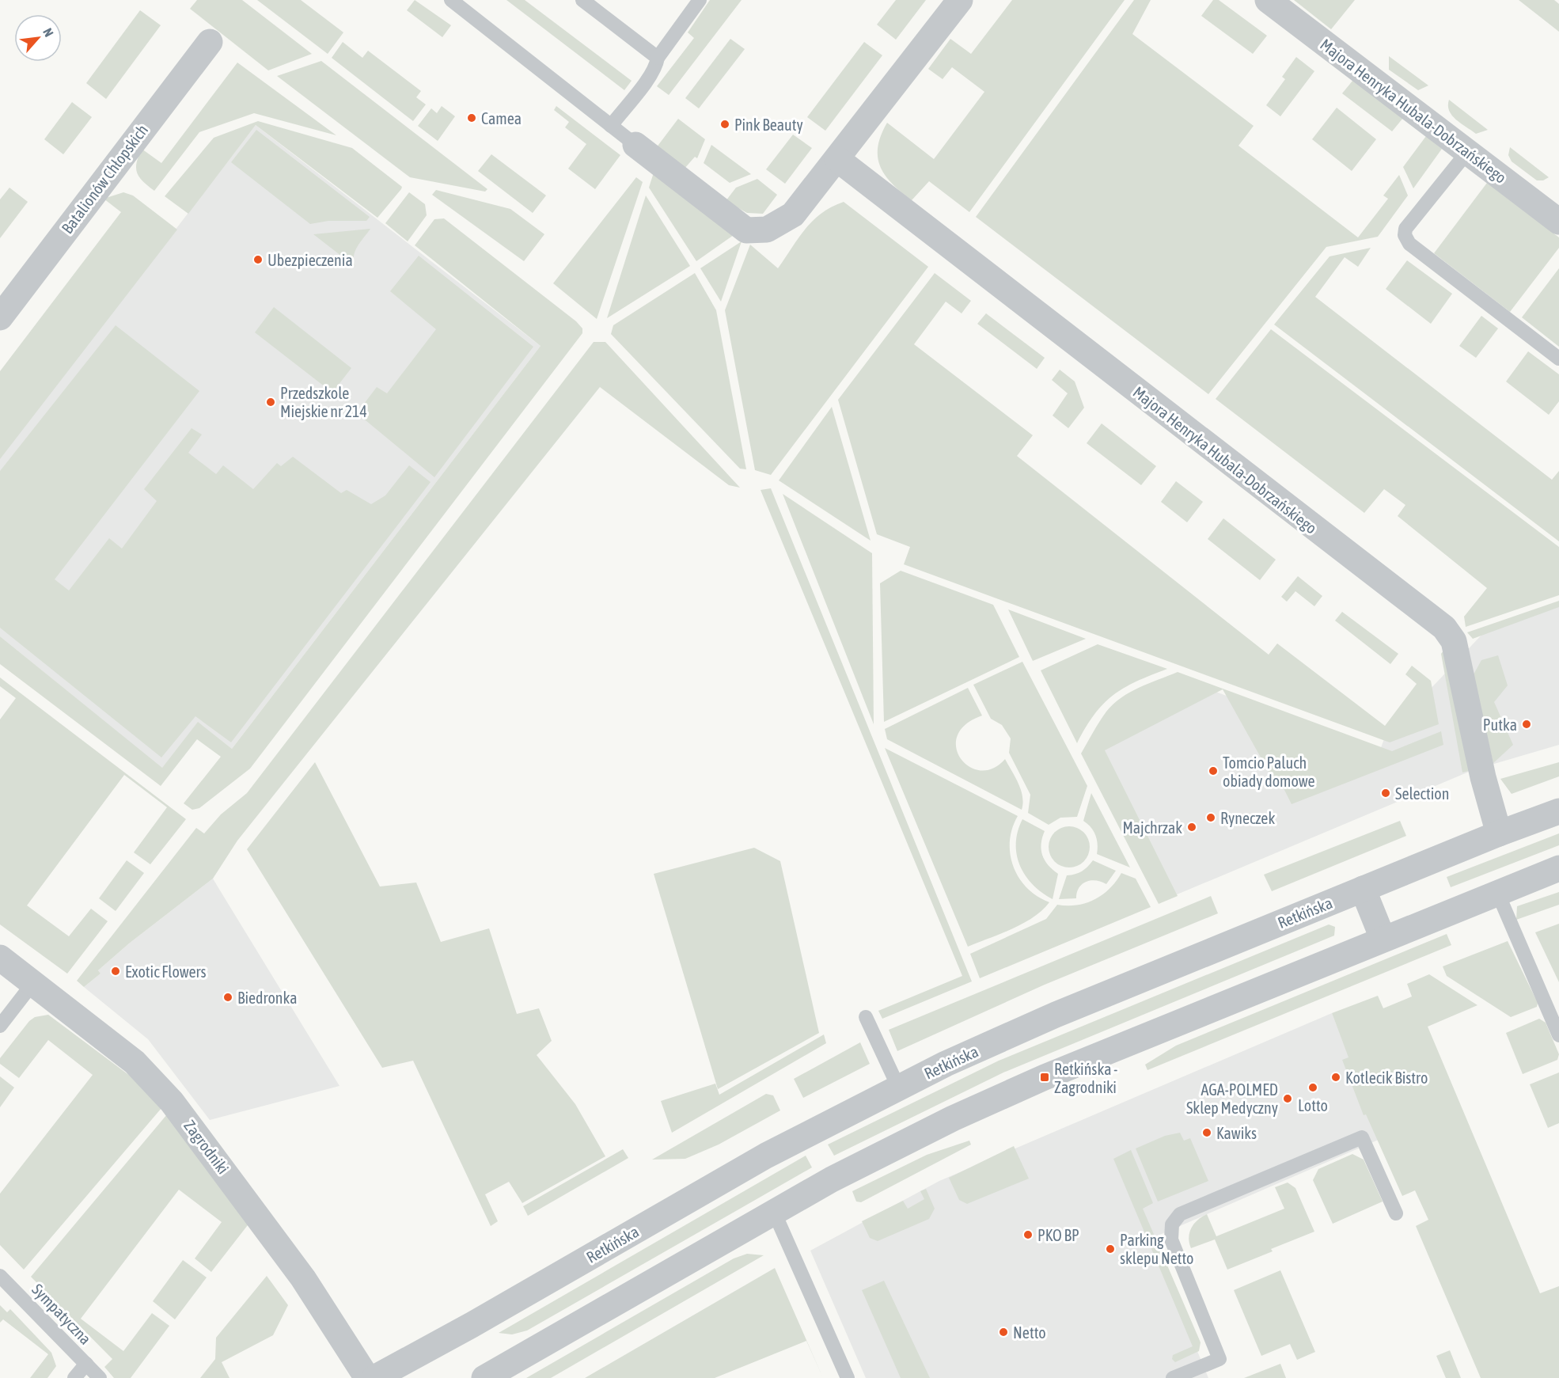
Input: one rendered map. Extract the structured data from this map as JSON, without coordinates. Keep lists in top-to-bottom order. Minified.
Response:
{"streets":{"street":["Majora Henryka Hubala-Dobrzańskiego","Batalionów Chłopskich","Retkińska","Zagrodniki"],"lane":["Sympatyczna"]},"crossings":[["Majora Henryka Hubala-Dobrzańskiego","Retkińska"]],"places":{"other":["Camea","Pink Beauty","Ubezpieczenia","Przedszkole Miejskie nr 214","Putka","Tomcio Paluch obiady domowe","Selection","Ryneczek","Majchrzak","Exotic Flowers","Biedronka","Kotlecik Bistro","Lotto","AGA-POLMED Sklep Medyczny","Kawiks","PKO BP","Parking sklepu Netto","Netto"],"transit":["Retkińska - Zagrodniki"]},"north":"top right"}
